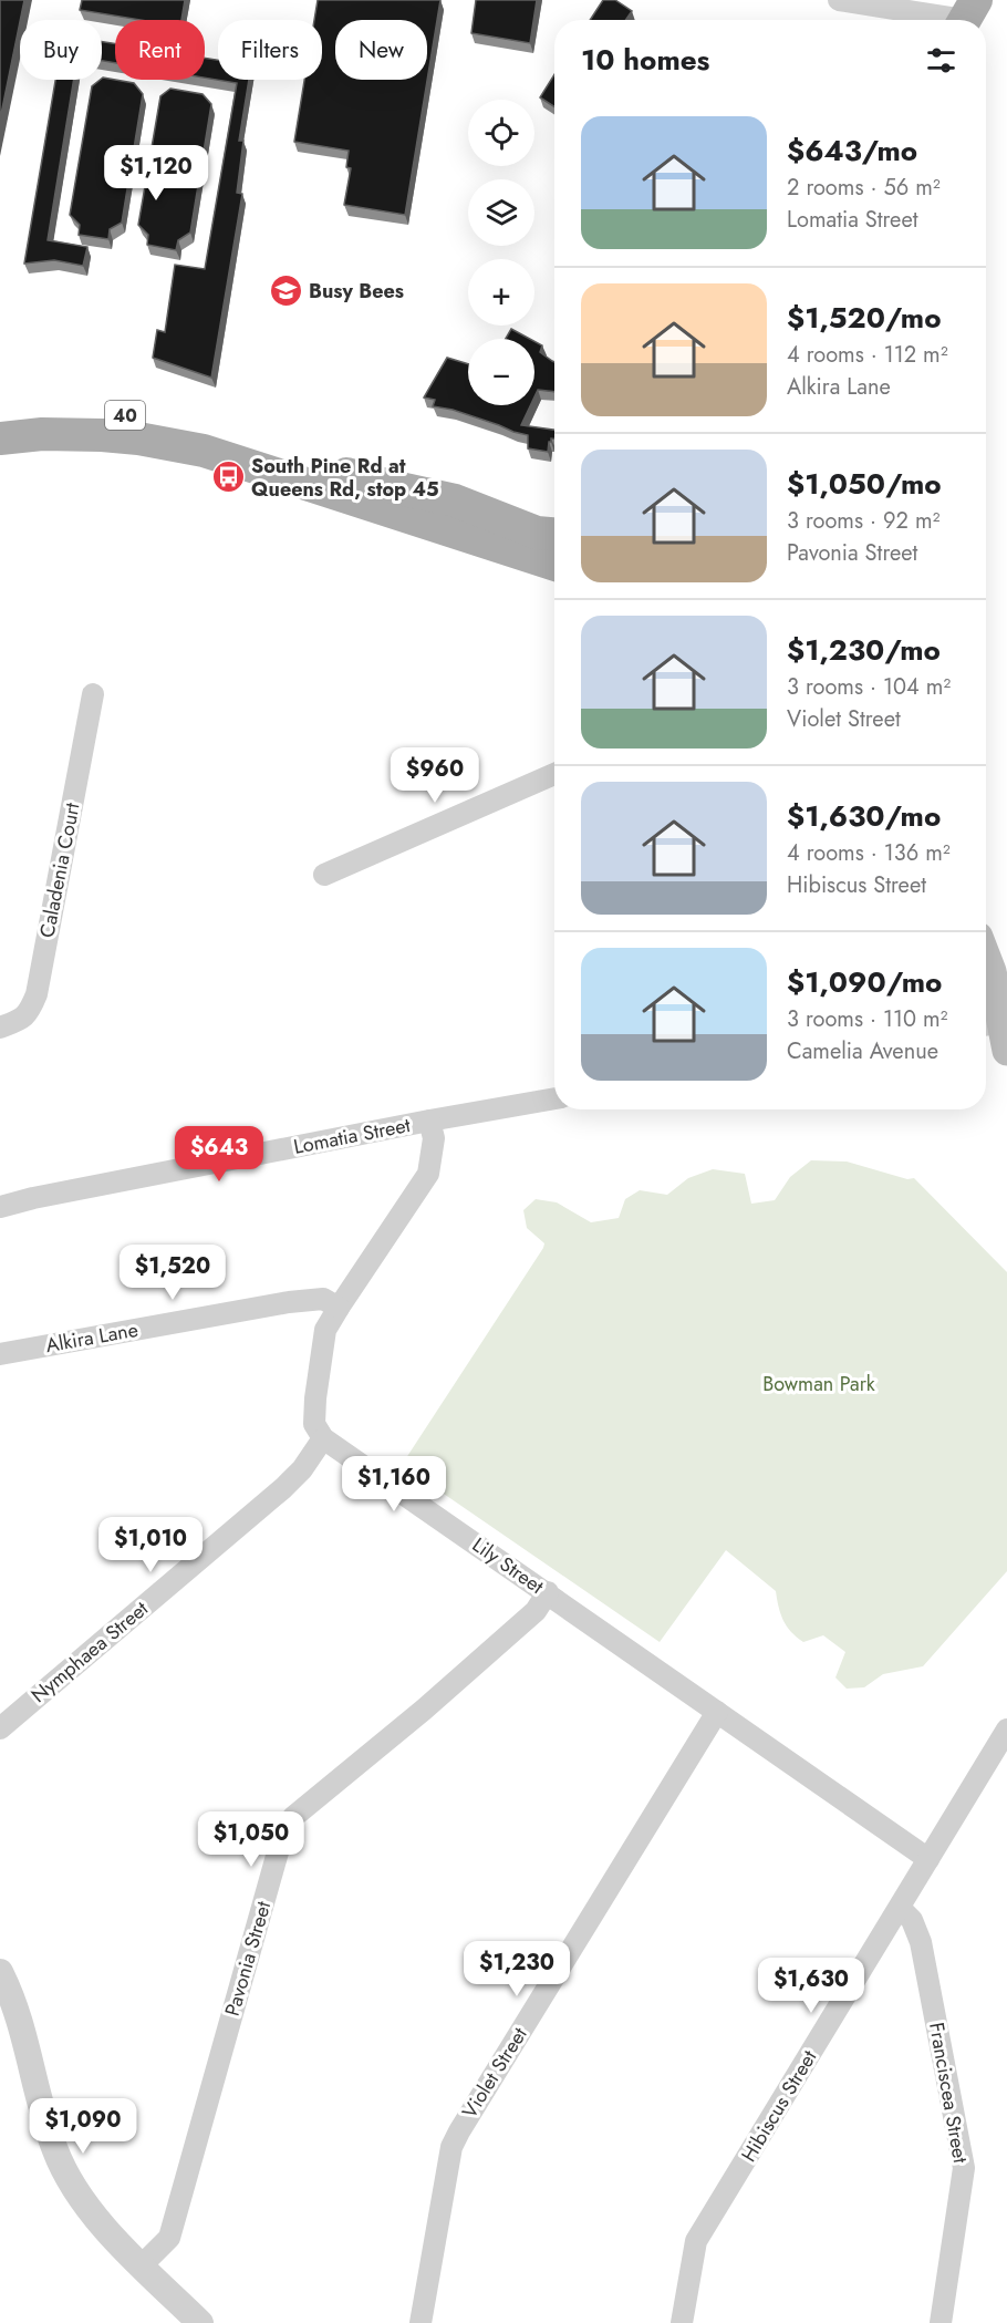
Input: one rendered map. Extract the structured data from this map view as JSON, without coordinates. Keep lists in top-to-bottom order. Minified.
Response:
{"streets":{"main road":["40"],"street":["Caladenia Court","Lomatia Street","Alkira Lane","Lily Street","Nymphaea Street","Pavonia Street","Violet Street","Franciscea Street","Hibiscus Street"]},"crossings":[["Lily Street","Nymphaea Street"],["Lily Street","Pavonia Street"],["Lily Street","Violet Street"],["Lily Street","Hibiscus Street"],["Franciscea Street","Hibiscus Street"]],"parks":["Bowman Park"],"places":{"school or university":["Busy Bees"],"bus stop":["South Pine Rd at Queens Rd, stop 45"]},"page":{"chip":["Buy","Rent","Filters","New"],"heading":"10 homes","map_buttons":["+","−"],"list":[{"name":"$643/mo","note":"2 rooms · 56 m² · Lomatia Street"},{"name":"$1,520/mo","note":"4 rooms · 112 m² · Alkira Lane"},{"name":"$1,050/mo","note":"3 rooms · 92 m² · Pavonia Street"},{"name":"$1,230/mo","note":"3 rooms · 104 m² · Violet Street"},{"name":"$1,630/mo","note":"4 rooms · 136 m² · Hibiscus Street"},{"name":"$1,090/mo","note":"3 rooms · 110 m² · Camelia Avenue"}],"price":["$1,120","$960","$643","$1,520","$1,160","$1,010","$1,050","$1,230","$1,630","$1,090"]}}
